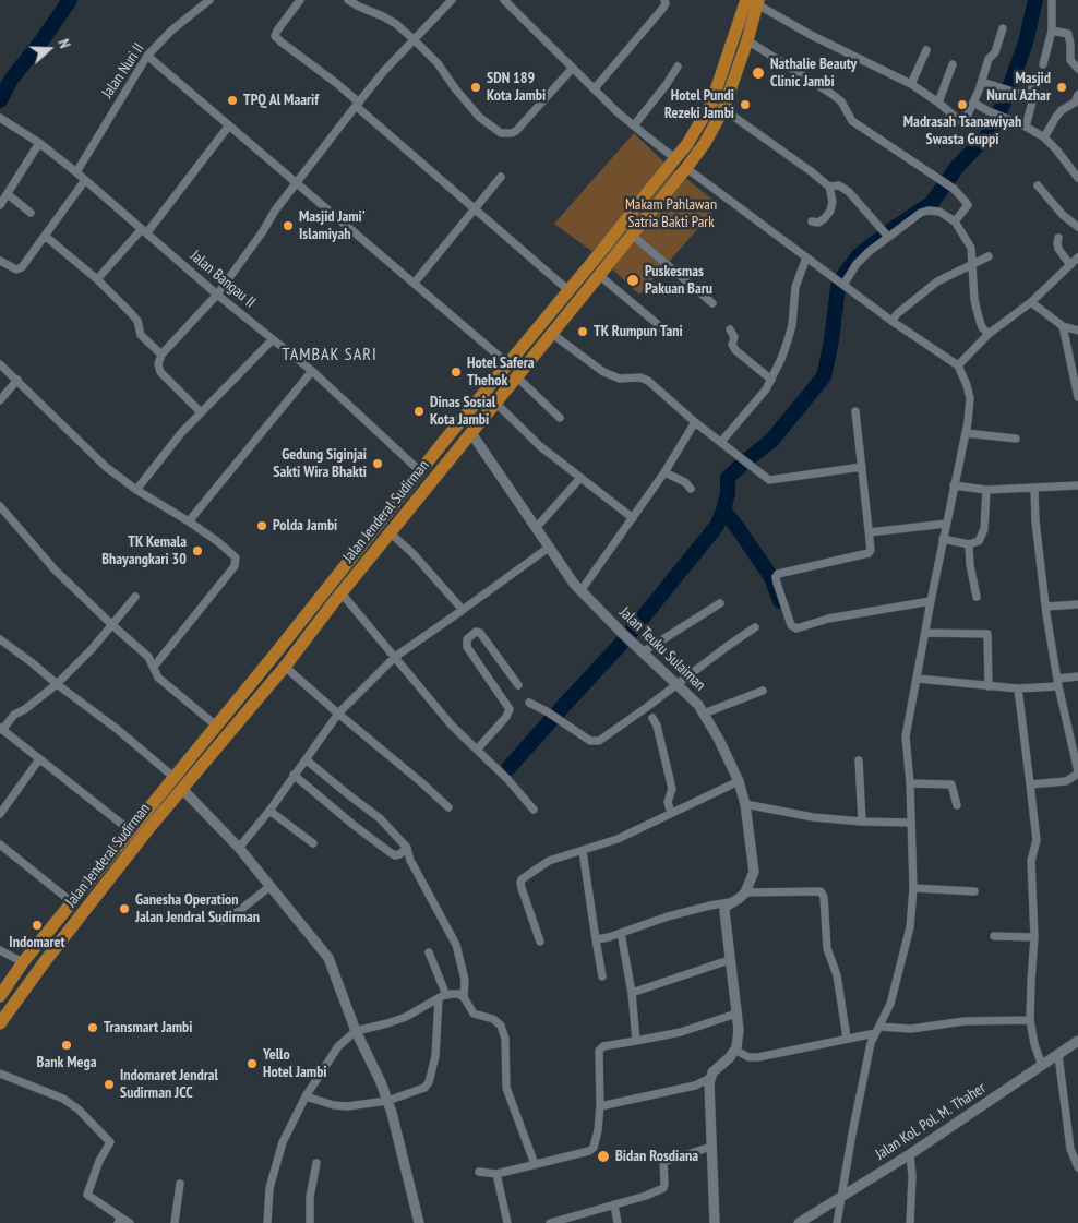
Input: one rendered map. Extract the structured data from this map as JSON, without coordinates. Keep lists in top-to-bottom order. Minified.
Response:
{"streets":{"highway":["Jalan Jenderal Sudirman"],"street":["Jalan Nuri II","Jalan Bangau II","Jalan Teuku Sulaiman","Jalan Kol. Pol. M. Thaher"]},"crossings":[["Jalan Nuri II","Jalan Bangau II"],["Jalan Bangau II","Jalan Jenderal Sudirman"],["Jalan Jenderal Sudirman","Jalan Teuku Sulaiman"]],"districts":["TAMBAK SARI"],"parks":["Makam Pahlawan Satria Bakti Park"],"places":["Nathalie Beauty Clinic Jambi","SDN 189 Kota Jambi","Masjid Nurul Azhar","TPQ Al Maarif","Hotel Pundi Rezeki Jambi","Madrasah Tsanawiyah Swasta Guppi","Masjid Jami' Islamiyah","Puskesmas Pakuan Baru","TK Rumpun Tani","Hotel Safera Thehok","Dinas Sosial Kota Jambi","Gedung Siginjai Sakti Wira Bhakti","Polda Jambi","TK Kemala Bhayangkari 30","Ganesha Operation Jalan Jendral Sudirman","Indomaret","Transmart Jambi","Bank Mega","Yello Hotel Jambi","Indomaret Jendral Sudirman JCC","Bidan Rosdiana"],"north":"right"}
